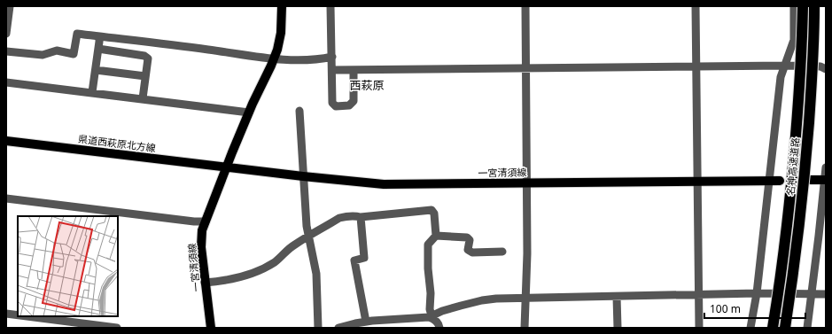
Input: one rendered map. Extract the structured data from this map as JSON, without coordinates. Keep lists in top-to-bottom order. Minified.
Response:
{"streets":{"highway":["名神高速道路"],"main road":["県道西萩原北方線","一宮清須線"]},"crossings":[["県道西萩原北方線","一宮清須線"]],"districts":["西萩原"],"scale_bar":"100 m"}
